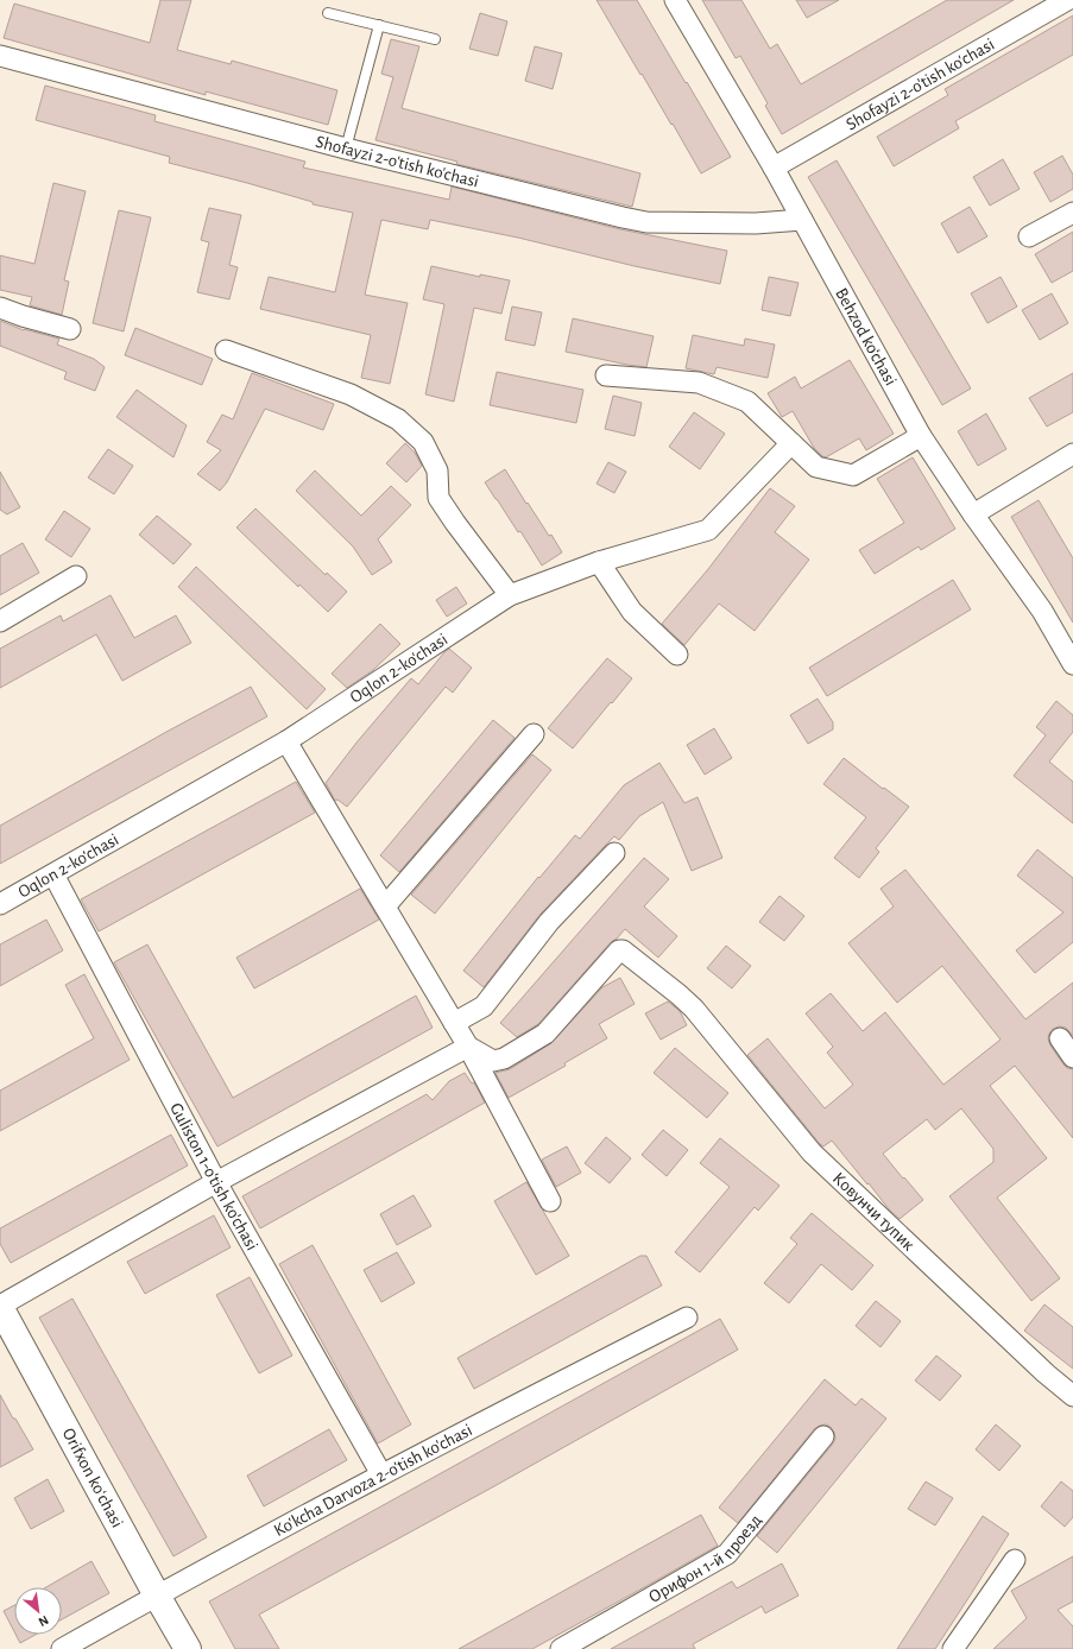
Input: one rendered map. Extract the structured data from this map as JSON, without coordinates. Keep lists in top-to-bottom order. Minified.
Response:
{"streets":{"street":["Shofayzi 2-o'tish ko'chasi","Behzod ko‘chasi","Oqlon 2-ko‘chasi","Guliston 1-o'tish ko'chasi","Ковунчи тупик","Orifxon koʻchasi","Ko'kcha Darvoza 2-o'tish ko'chasi","Орифон 1-й проезд"]},"crossings":[["Shofayzi 2-o'tish ko'chasi","Behzod ko‘chasi"],["Oqlon 2-ko‘chasi","Guliston 1-o'tish ko'chasi"],["Guliston 1-o'tish ko'chasi","Ko'kcha Darvoza 2-o'tish ko'chasi"],["Orifxon koʻchasi","Ko'kcha Darvoza 2-o'tish ko'chasi"]],"north":"bottom right"}
